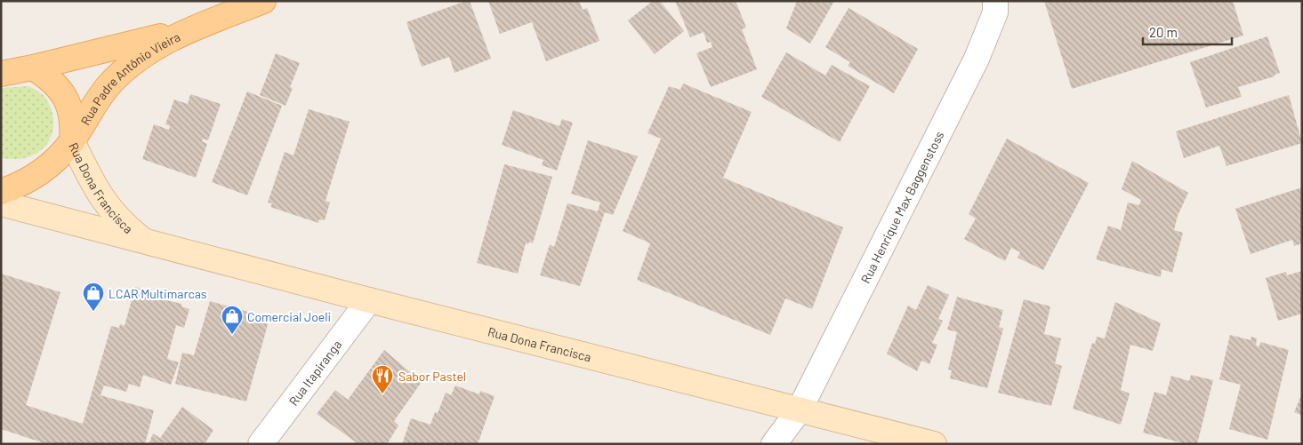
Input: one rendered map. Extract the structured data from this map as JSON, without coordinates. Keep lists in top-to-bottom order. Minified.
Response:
{"streets":{"main road":["Rua Padre Antônio Vieira","Rua Dona Francisca"],"street":["Rua Henrique Max Baggenstoss","Rua Itapiranga"]},"crossings":[["Rua Padre Antônio Vieira","Rua Dona Francisca"],["Rua Dona Francisca","Rua Henrique Max Baggenstoss"],["Rua Dona Francisca","Rua Itapiranga"]],"places":{"shop":["LCAR Multimarcas","Comercial Joeli"],"restaurant":["Sabor Pastel"]},"scale_bar":"20 m"}
